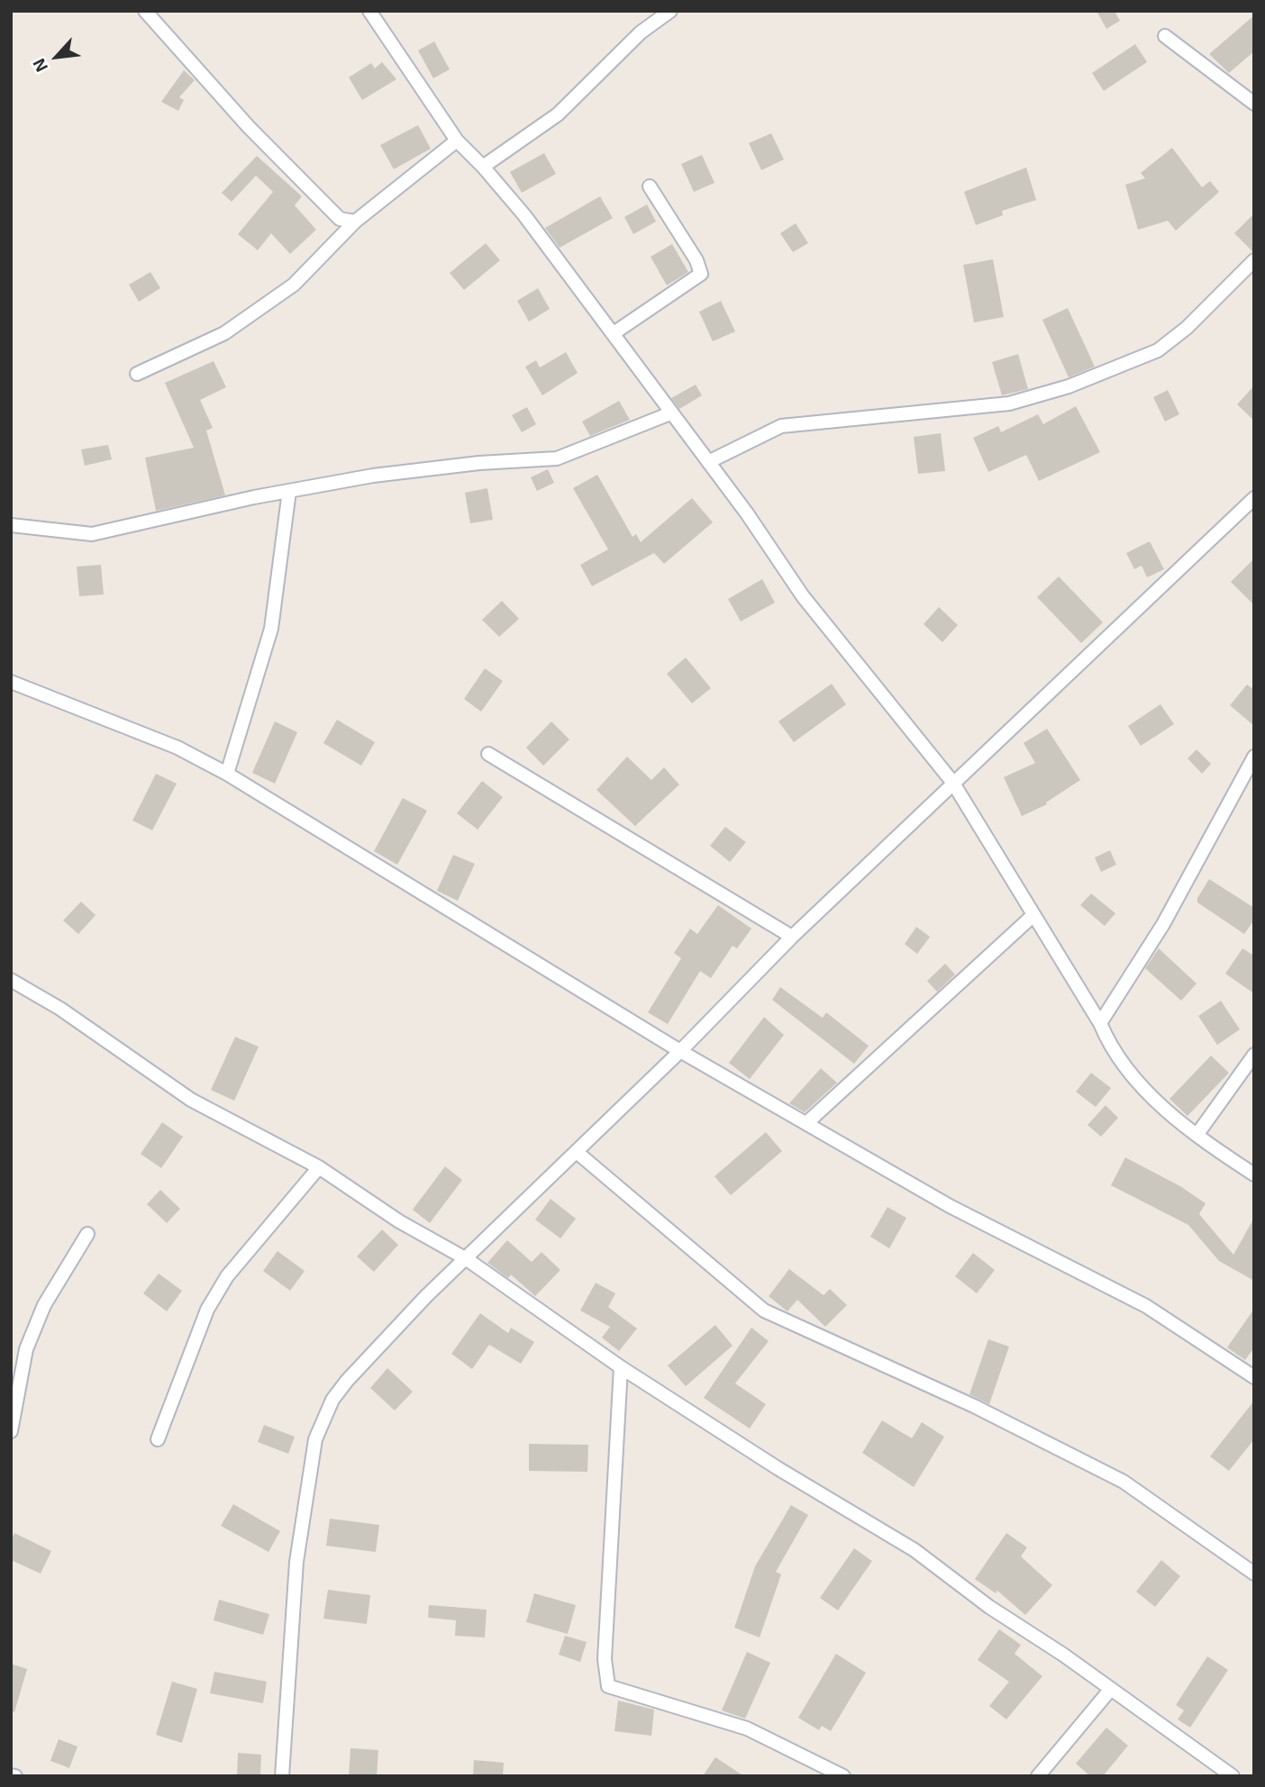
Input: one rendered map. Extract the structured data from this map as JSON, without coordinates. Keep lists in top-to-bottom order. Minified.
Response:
{"north":"bottom left"}
